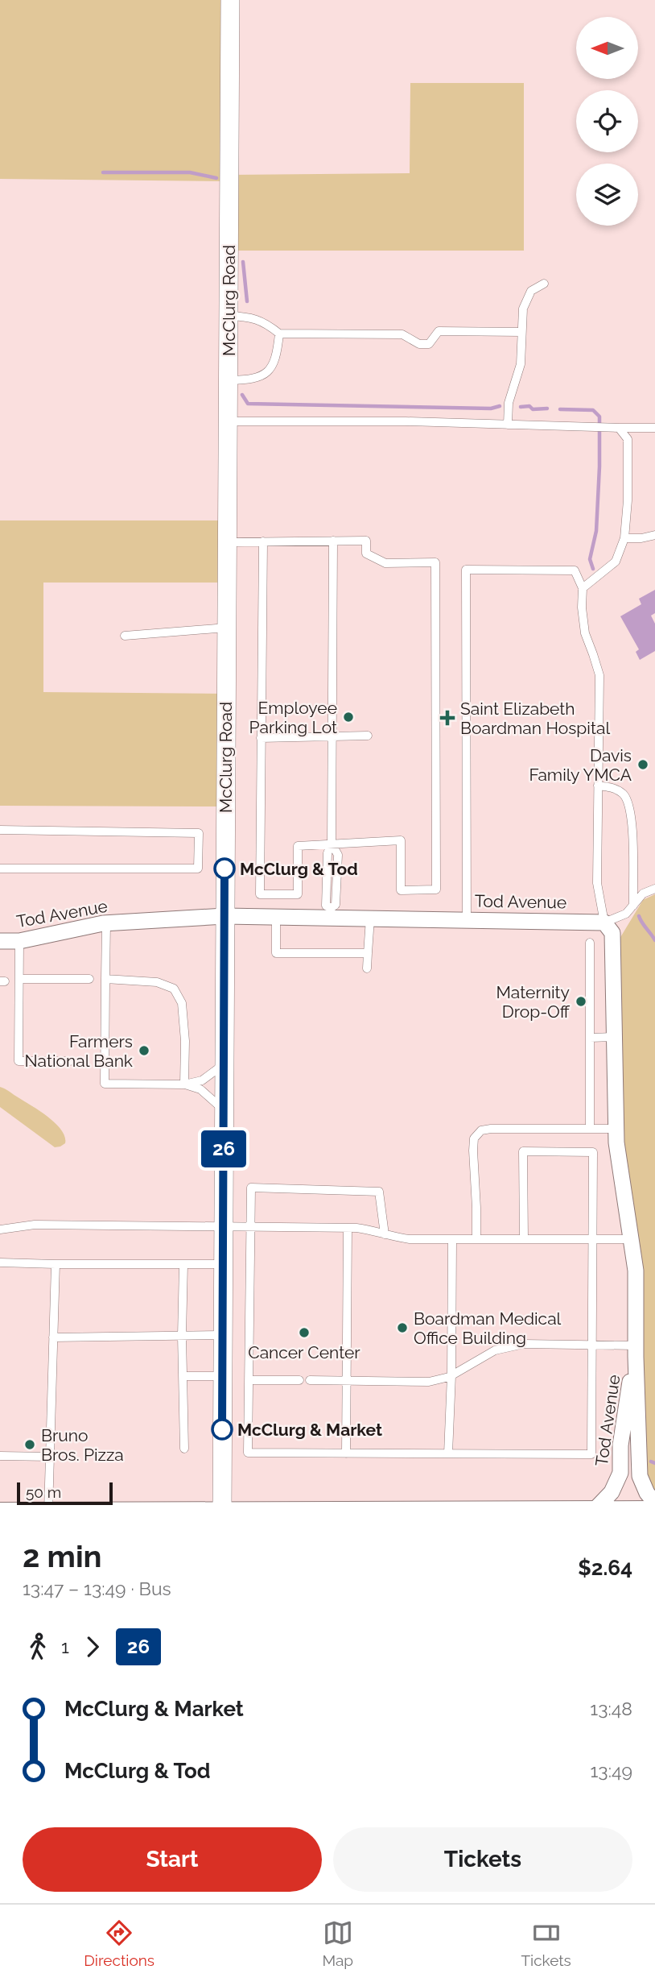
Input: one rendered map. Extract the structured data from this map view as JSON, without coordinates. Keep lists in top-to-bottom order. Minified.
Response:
{"streets":{"street":["McClurg Road","Tod Avenue"]},"crossings":[["McClurg Road","Tod Avenue"]],"places":{"other":["Employee Parking Lot","Davis Family YMCA","McClurg & Tod","Maternity Drop-Off","Farmers National Bank","Boardman Medical Office Building","Cancer Center","McClurg & Market","Bruno Bros. Pizza"],"health":["Saint Elizabeth Boardman Hospital"]},"lines":["bus line 26"],"scale_bar":"50 m","north":"left","page":{"on_map":"26","scale":"50 m","heading":["2 min","13:47 – 13:49 · Bus","$2.64"],"legs":["1","26"],"list":[{"name":"McClurg & Market","value":"13:48"},{"name":"McClurg & Tod","value":"13:49"}],"buttons":["Start","Tickets"],"tabs":["Directions","Map","Tickets"]}}
